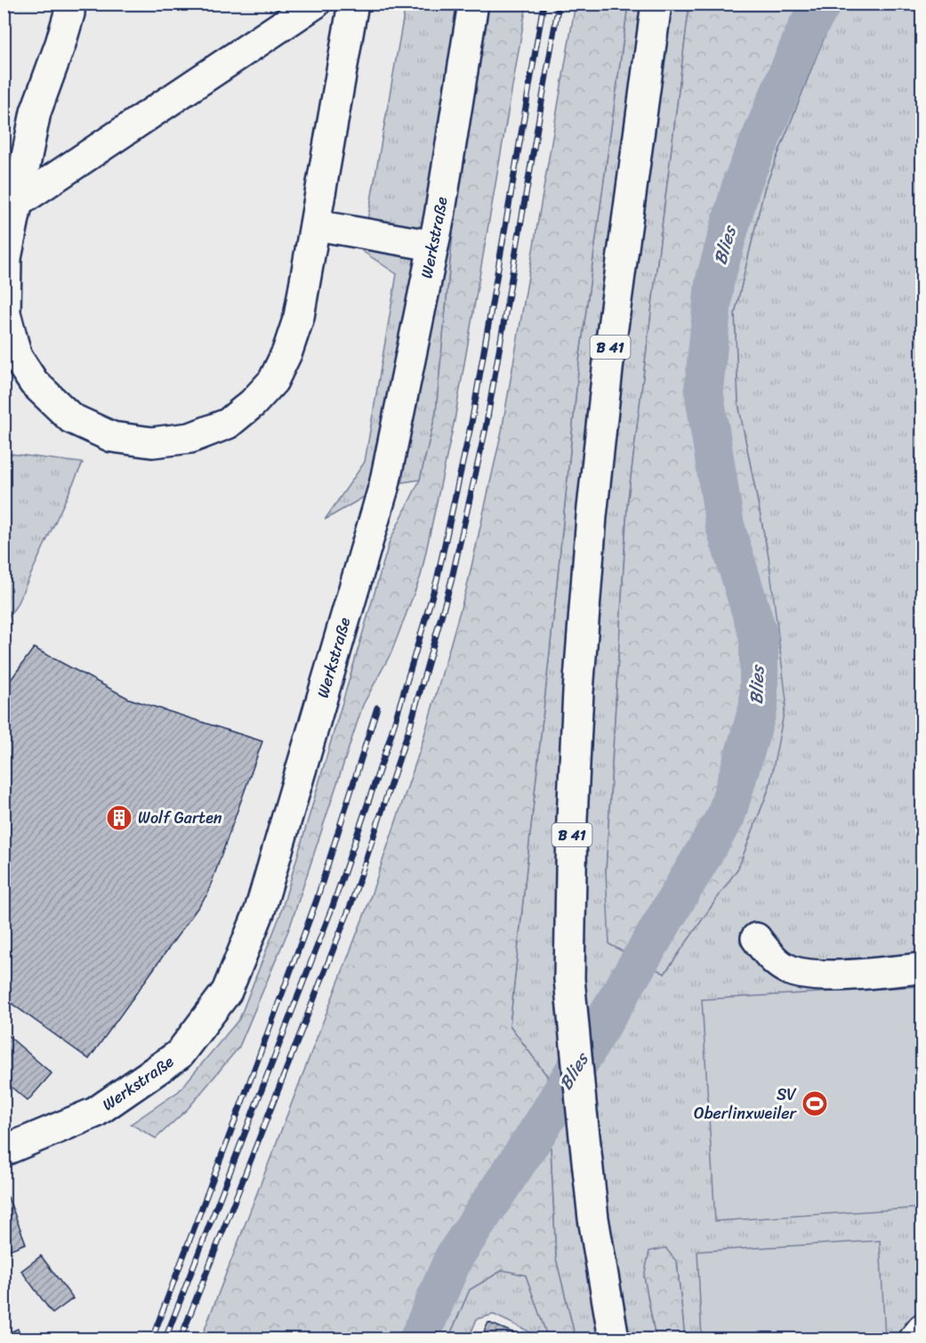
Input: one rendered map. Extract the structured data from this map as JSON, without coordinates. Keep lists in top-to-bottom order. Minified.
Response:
{"streets":{"main road":["Werkstraße","B 41"]},"water":["Blies"],"places":{"building":["Wolf Garten"],"sports":["SV Oberlinxweiler"]}}
